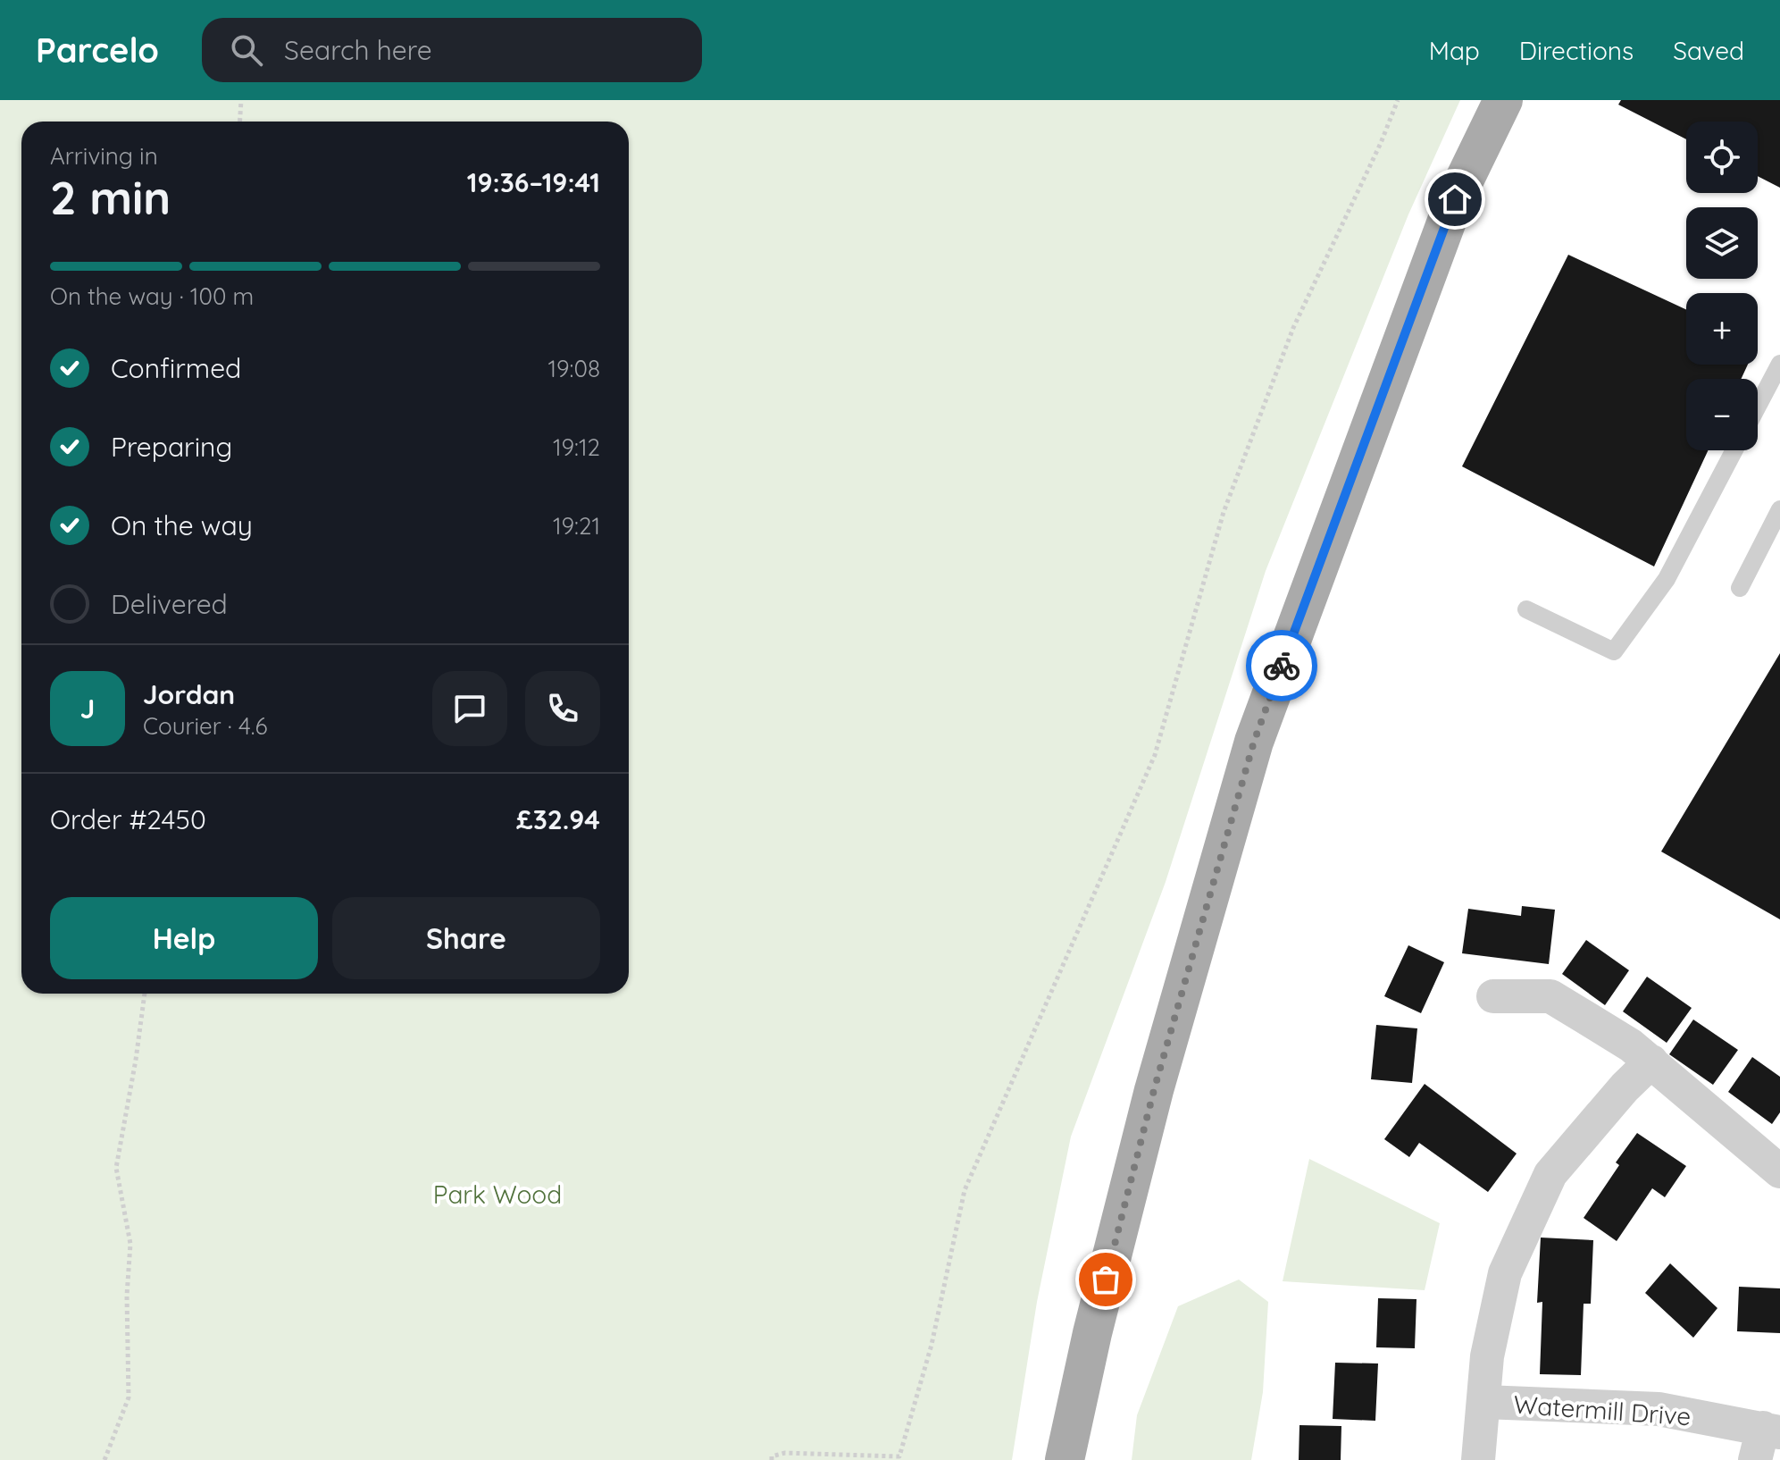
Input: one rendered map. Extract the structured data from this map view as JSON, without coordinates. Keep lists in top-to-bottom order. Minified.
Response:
{"streets":{"street":["Watermill Drive"]},"parks":["Park Wood"],"page":{"header":"Parcelo","search":"Search here","nav":["Map","Directions","Saved"],"map_buttons":["+","−"],"heading":["2 min","Arriving in","19:36–19:41"],"panel":["Jordan","Courier · 4.6","Order #2450","£32.94"],"bar":"On the way · 100 m","list":[["Confirmed","19:08"],["Preparing","19:12"],["On the way","19:21"],"Delivered"],"round":"J","buttons":["Help","Share"]}}
